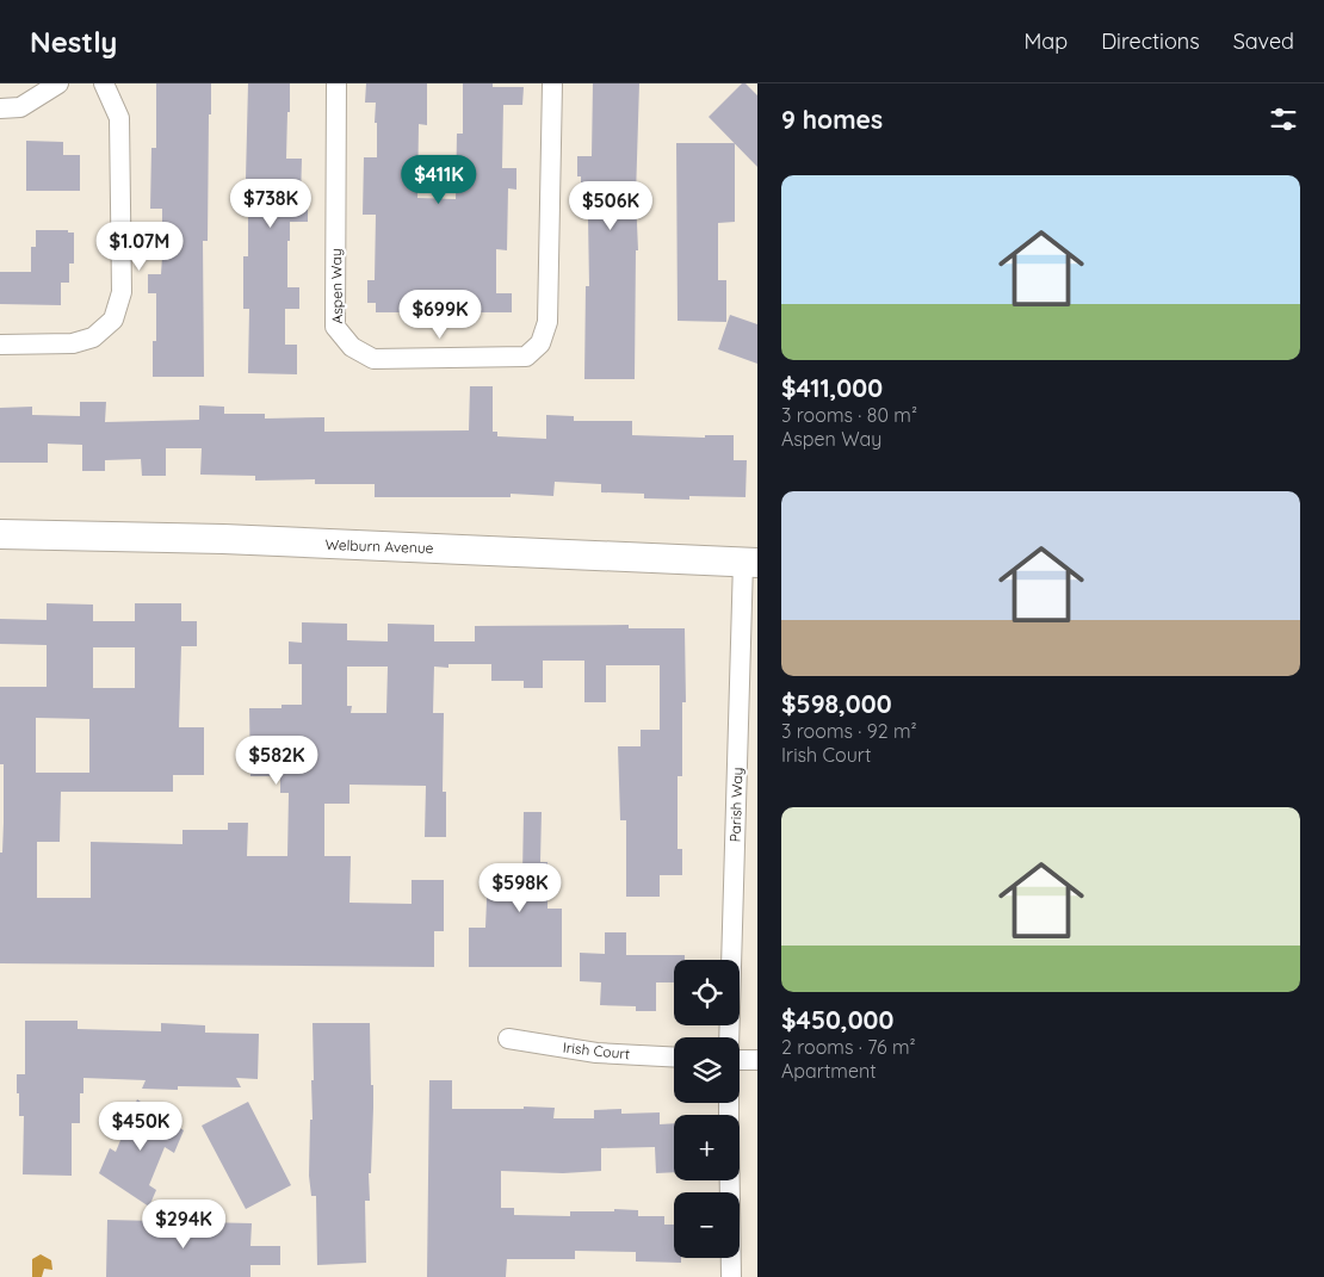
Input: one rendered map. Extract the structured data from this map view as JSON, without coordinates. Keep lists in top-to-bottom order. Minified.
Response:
{"streets":{"main road":["Welburn Avenue"],"street":["Aspen Way","Parish Way","Irish Court"]},"crossings":[["Welburn Avenue","Parish Way"]],"page":{"header":"Nestly","nav":["Map","Directions","Saved"],"heading":"9 homes","price":["$411K","$738K","$506K","$1.07M","$699K","$582K","$598K","$450K","$294K"],"list":[{"name":"$411,000","note":"3 rooms · 80 m² · Aspen Way"},{"name":"$598,000","note":"3 rooms · 92 m² · Irish Court"},{"name":"$450,000","note":"2 rooms · 76 m² · Apartment"}],"map_buttons":["+","−"]}}
